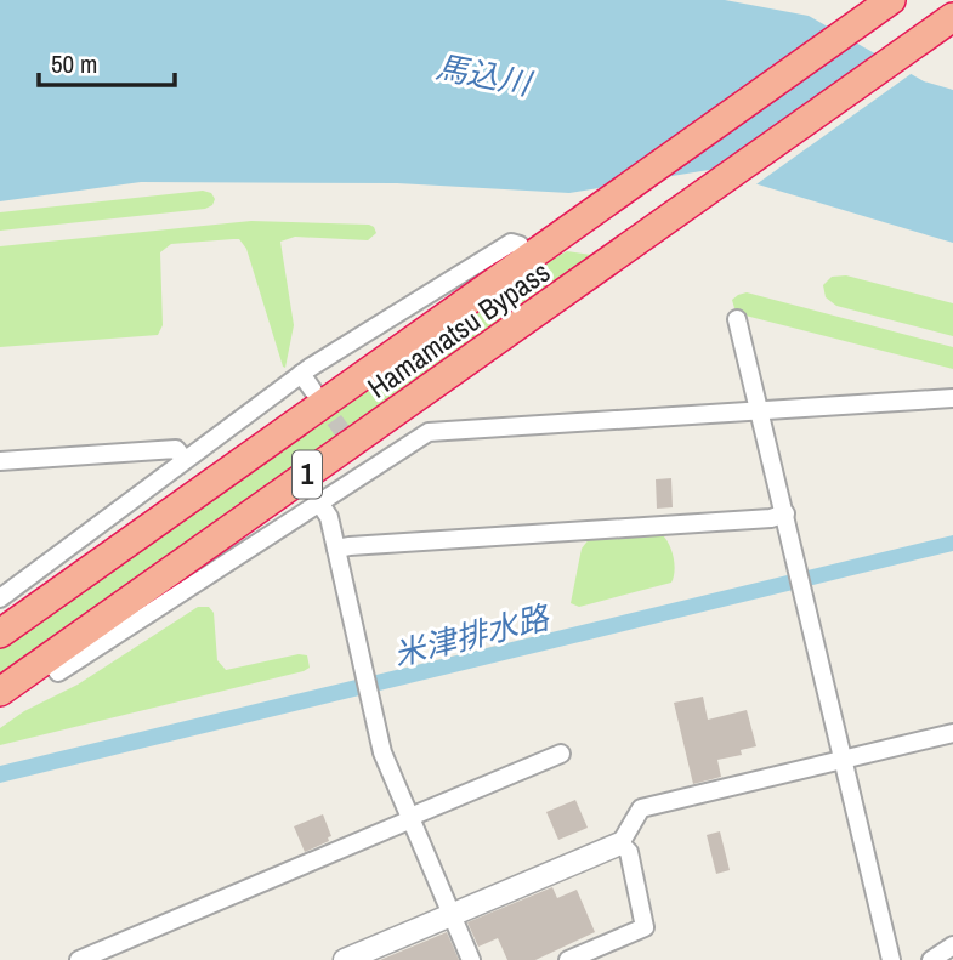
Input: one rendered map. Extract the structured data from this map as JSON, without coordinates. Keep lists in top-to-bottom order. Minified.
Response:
{"streets":{"highway":["Hamamatsu Bypass","1"]},"water":["馬込川","米津排水路"],"scale_bar":"50 m"}
